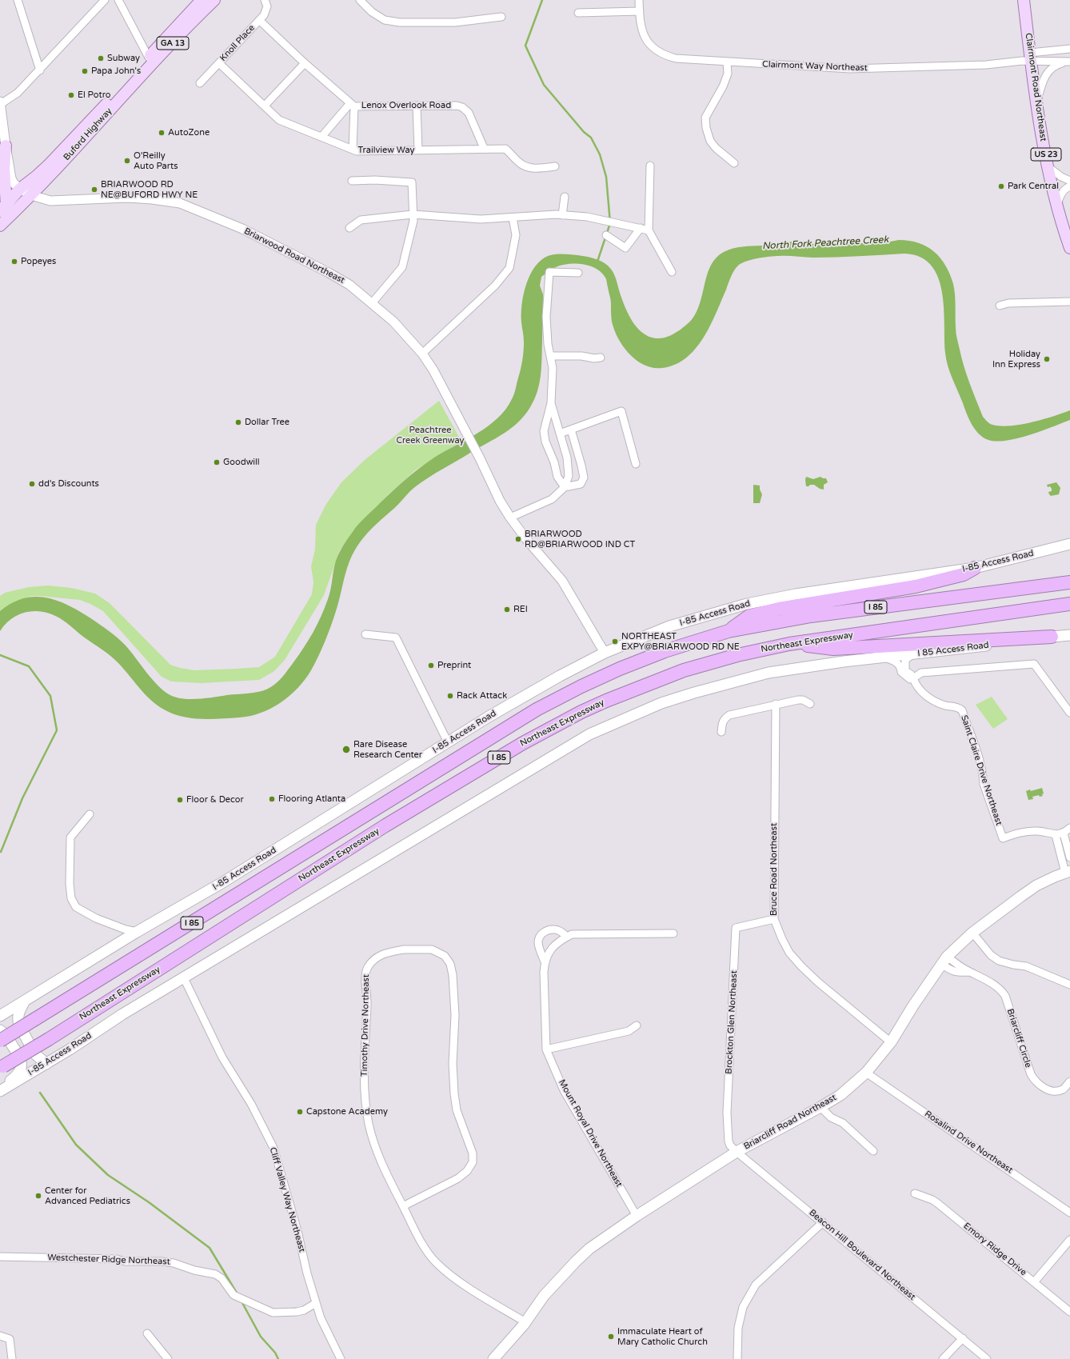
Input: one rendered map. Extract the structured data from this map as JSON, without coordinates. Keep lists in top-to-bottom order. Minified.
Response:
{"streets":{"highway":["I 85","Northeast Expressway"],"main road":["GA 13","Clairmont Road Northeast","Buford Highway","US 23","I-85 Access Road","I 85 Access Road","Briarcliff Road Northeast"],"street":["Knoll Place","Clairmont Way Northeast","Lenox Overlook Road","Trailview Way","Briarwood Road Northeast","Saint Claire Drive Northeast","Bruce Road Northeast","Brockton Glen Northeast","Timothy Drive Northeast","Briarcliff Circle","Mount Royal Drive Northeast","Rosalind Drive Northeast","Cliff Valley Way Northeast","Emory Ridge Drive","Beacon Hill Boulevard Northeast","Westchester Ridge Northeast"]},"crossings":[["Knoll Place","Lenox Overlook Road"],["Knoll Place","Trailview Way"],["Clairmont Way Northeast","Clairmont Road Northeast"],["Lenox Overlook Road","Trailview Way"],["Buford Highway","Briarwood Road Northeast"],["Briarwood Road Northeast","I-85 Access Road"],["I-85 Access Road","I 85 Access Road"],["I-85 Access Road","Cliff Valley Way Northeast"],["I 85 Access Road","Saint Claire Drive Northeast"],["Bruce Road Northeast","Brockton Glen Northeast"],["Bruce Road Northeast","Briarcliff Road Northeast"],["Brockton Glen Northeast","Briarcliff Road Northeast"],["Brockton Glen Northeast","Beacon Hill Boulevard Northeast"],["Timothy Drive Northeast","Briarcliff Road Northeast"],["Briarcliff Circle","Briarcliff Road Northeast"],["Briarcliff Road Northeast","Mount Royal Drive Northeast"],["Briarcliff Road Northeast","Rosalind Drive Northeast"],["Briarcliff Road Northeast","Beacon Hill Boulevard Northeast"],["Cliff Valley Way Northeast","Westchester Ridge Northeast"]],"water":["North Fork Peachtree Creek"],"parks":["Peachtree Creek Greenway"],"places":["Subway","Papa John's","El Potro","AutoZone","O'Reilly Auto Parts","Park Central","BRIARWOOD RD NE@BUFORD HWY NE","Popeyes","Holiday Inn Express","Dollar Tree","Goodwill","dd's Discounts","BRIARWOOD RD@BRIARWOOD IND CT","REI","NORTHEAST EXPY@BRIARWOOD RD NE","Preprint","Rack Attack","Rare Disease Research Center","Flooring Atlanta","Floor & Decor","Capstone Academy","Center for Advanced Pediatrics","Immaculate Heart of Mary Catholic Church"]}
